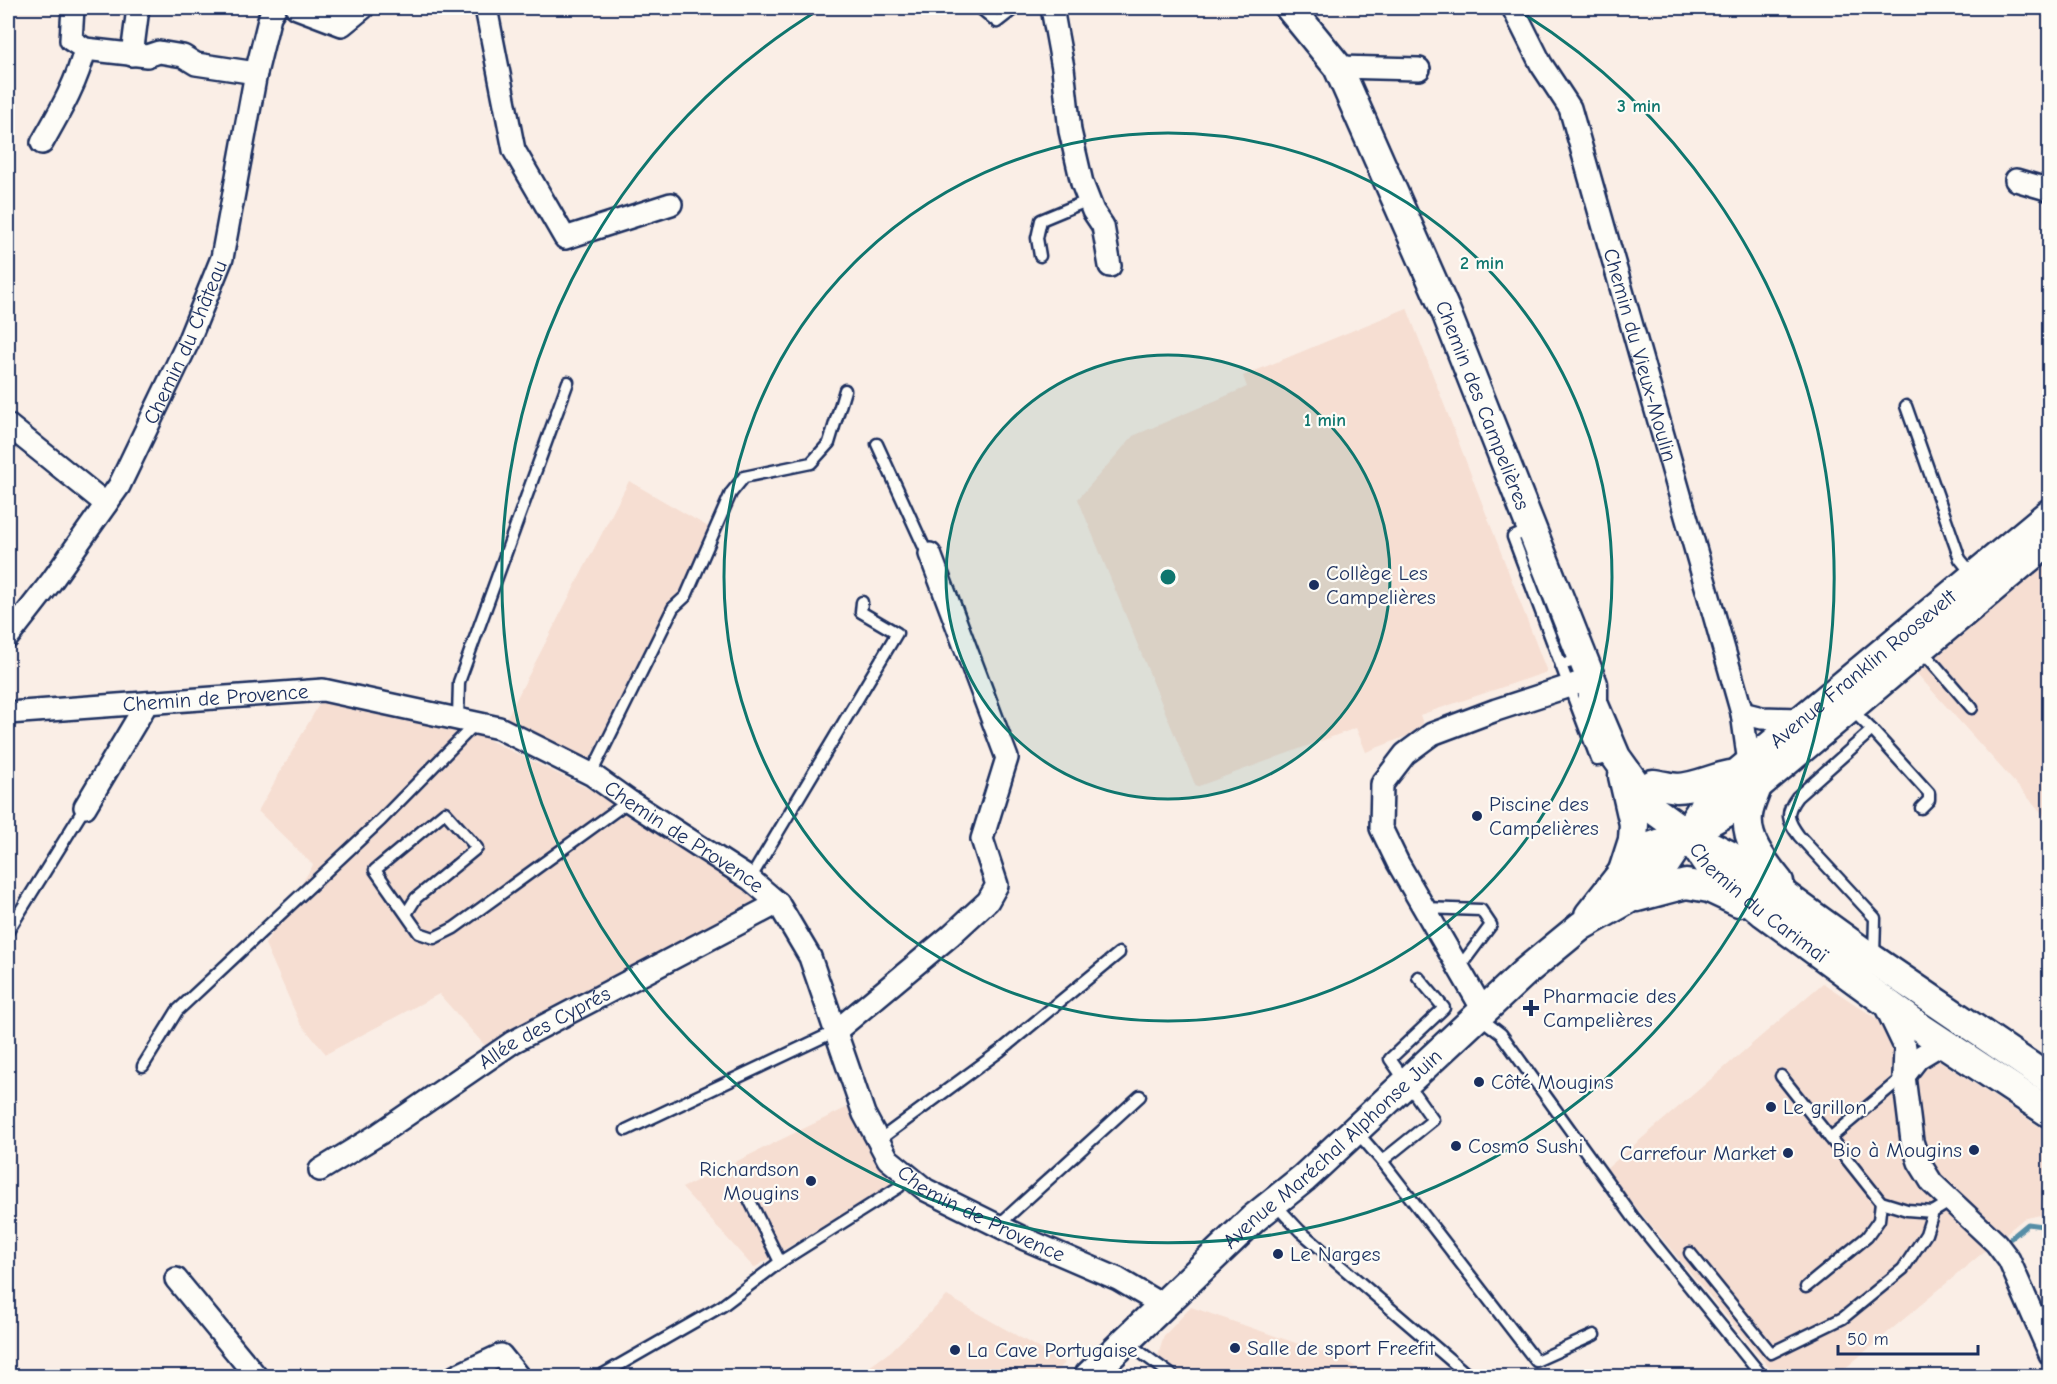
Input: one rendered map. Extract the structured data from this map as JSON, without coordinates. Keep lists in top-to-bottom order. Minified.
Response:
{"streets":{"main road":["Chemin des Campelières","Avenue Franklin Roosevelt","Chemin du Carimaï","Avenue Maréchal Alphonse Juin"],"street":["Chemin du Château","Chemin du Vieux-Moulin","Chemin de Provence","Allée des Cyprés"]},"crossings":[["Chemin du Vieux-Moulin","Avenue Franklin Roosevelt"],["Chemin des Campelières","Avenue Franklin Roosevelt"],["Chemin des Campelières","Chemin du Carimaï"],["Avenue Franklin Roosevelt","Chemin du Carimaï"],["Avenue Franklin Roosevelt","Avenue Maréchal Alphonse Juin"],["Chemin de Provence","Allée des Cyprés"],["Chemin de Provence","Avenue Maréchal Alphonse Juin"]],"places":{"other":["Collège Les Campelières","Piscine des Campelières","Côté Mougins","Le grillon","Cosmo Sushi","Bio à Mougins","Carrefour Market","Richardson Mougins","Le Narges","Salle de sport Freefit","La Cave Portugaise"],"health":["Pharmacie des Campelières"]},"scale_bar":"50 m","rings":["3 min","2 min","1 min"]}
